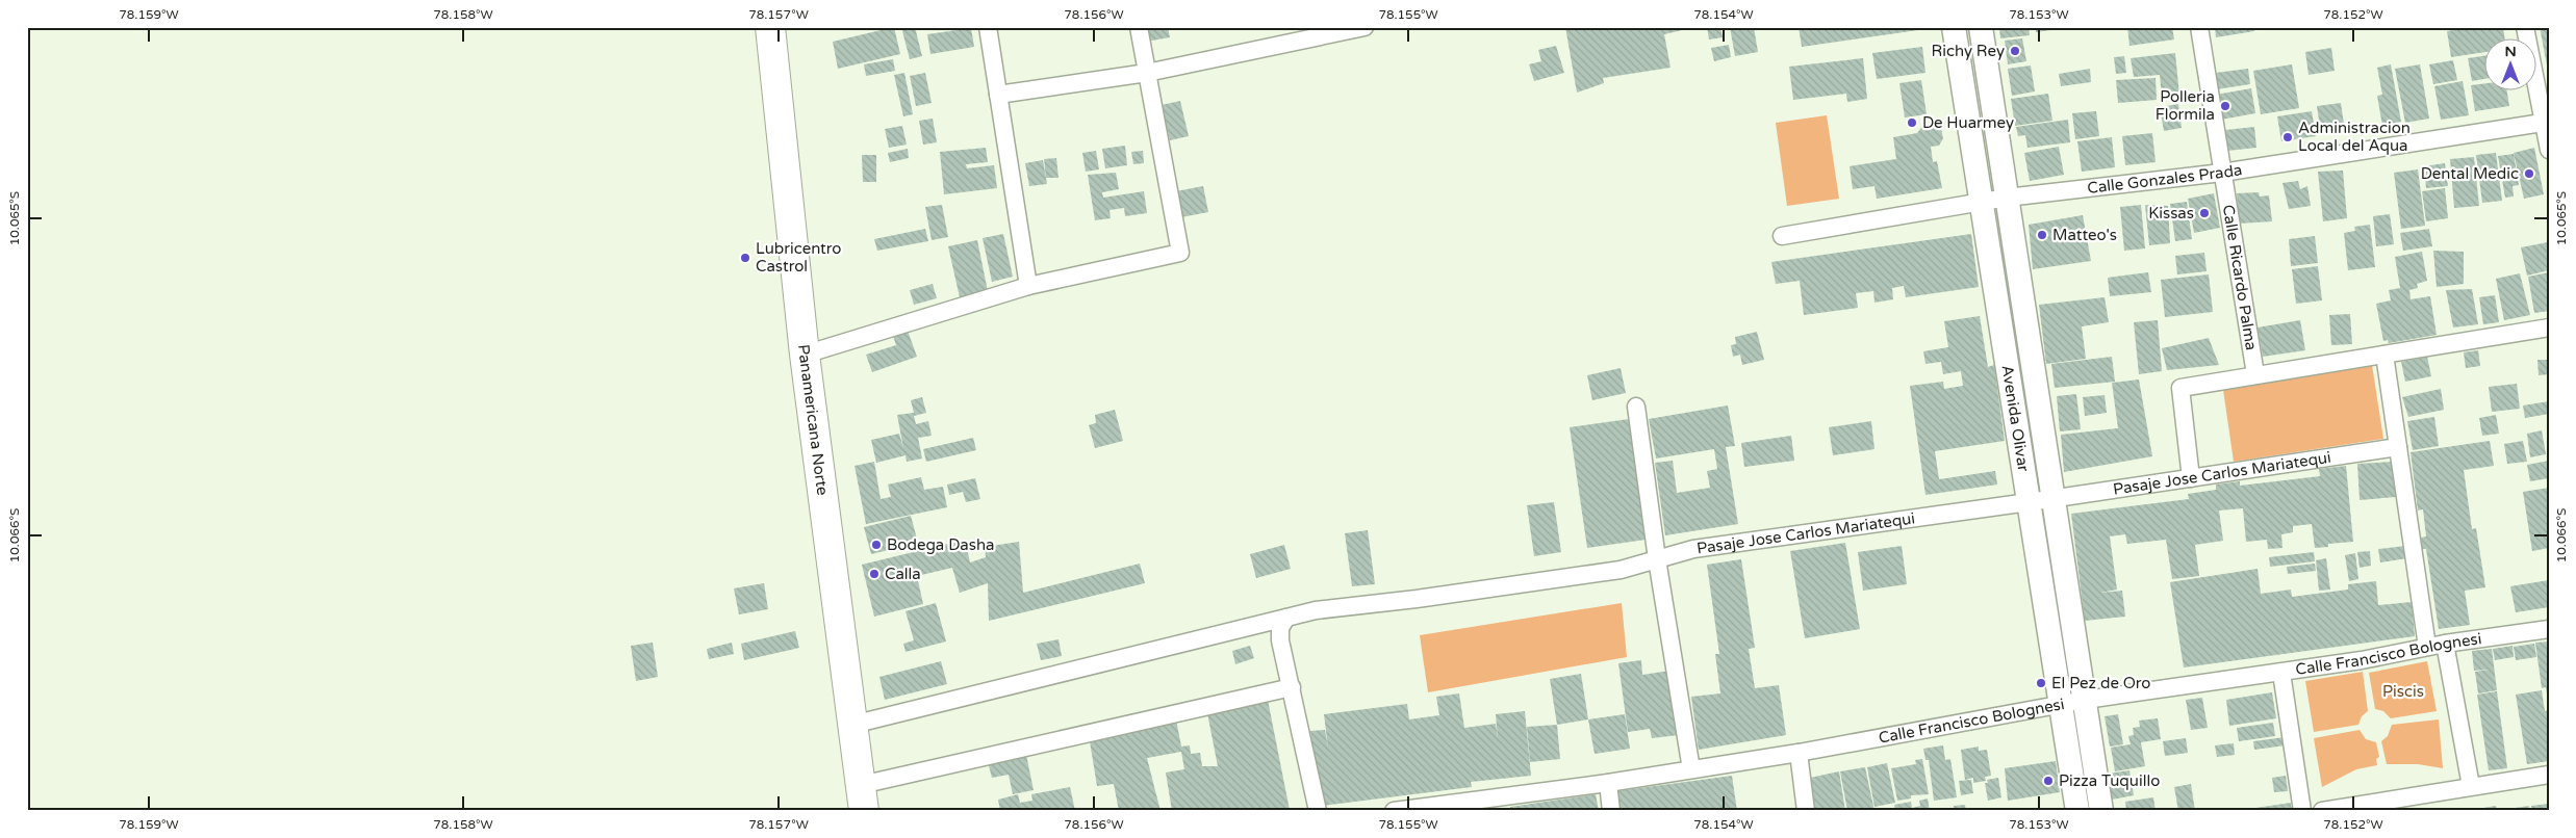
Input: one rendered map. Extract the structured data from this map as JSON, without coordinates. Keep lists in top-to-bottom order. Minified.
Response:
{"streets":{"highway":["Panamericana Norte"],"street":["Calle Gonzales Prada","Calle Ricardo Palma","Avenida Olivar","Pasaje Jose Carlos Mariatequi","Calle Francisco Bolognesi"]},"crossings":[["Calle Gonzales Prada","Calle Ricardo Palma"],["Calle Gonzales Prada","Avenida Olivar"],["Panamericana Norte","Pasaje Jose Carlos Mariatequi"],["Avenida Olivar","Pasaje Jose Carlos Mariatequi"],["Avenida Olivar","Calle Francisco Bolognesi"]],"parks":["Piscis"],"places":["Richy Rey","Polleria Flormila","De Huarmey","Administracion Local del Aqua","Dental Medic","Kissas","Matteo's","Lubricentro Castrol","Bodega Dasha","Calla","El Pez de Oro","Pizza Tuquillo"],"north":"top","coordinates":["78.159°W","78.158°W","78.157°W","78.156°W","78.155°W","78.154°W","78.153°W","78.152°W","10.065°S","10.066°S"]}
